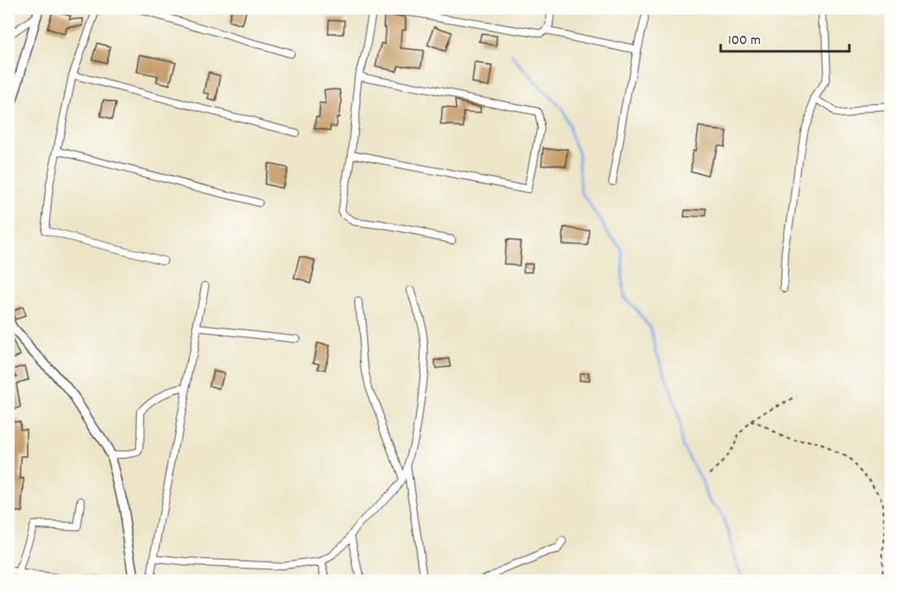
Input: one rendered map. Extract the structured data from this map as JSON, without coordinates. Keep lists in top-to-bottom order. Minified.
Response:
{"scale_bar":"100 m"}
